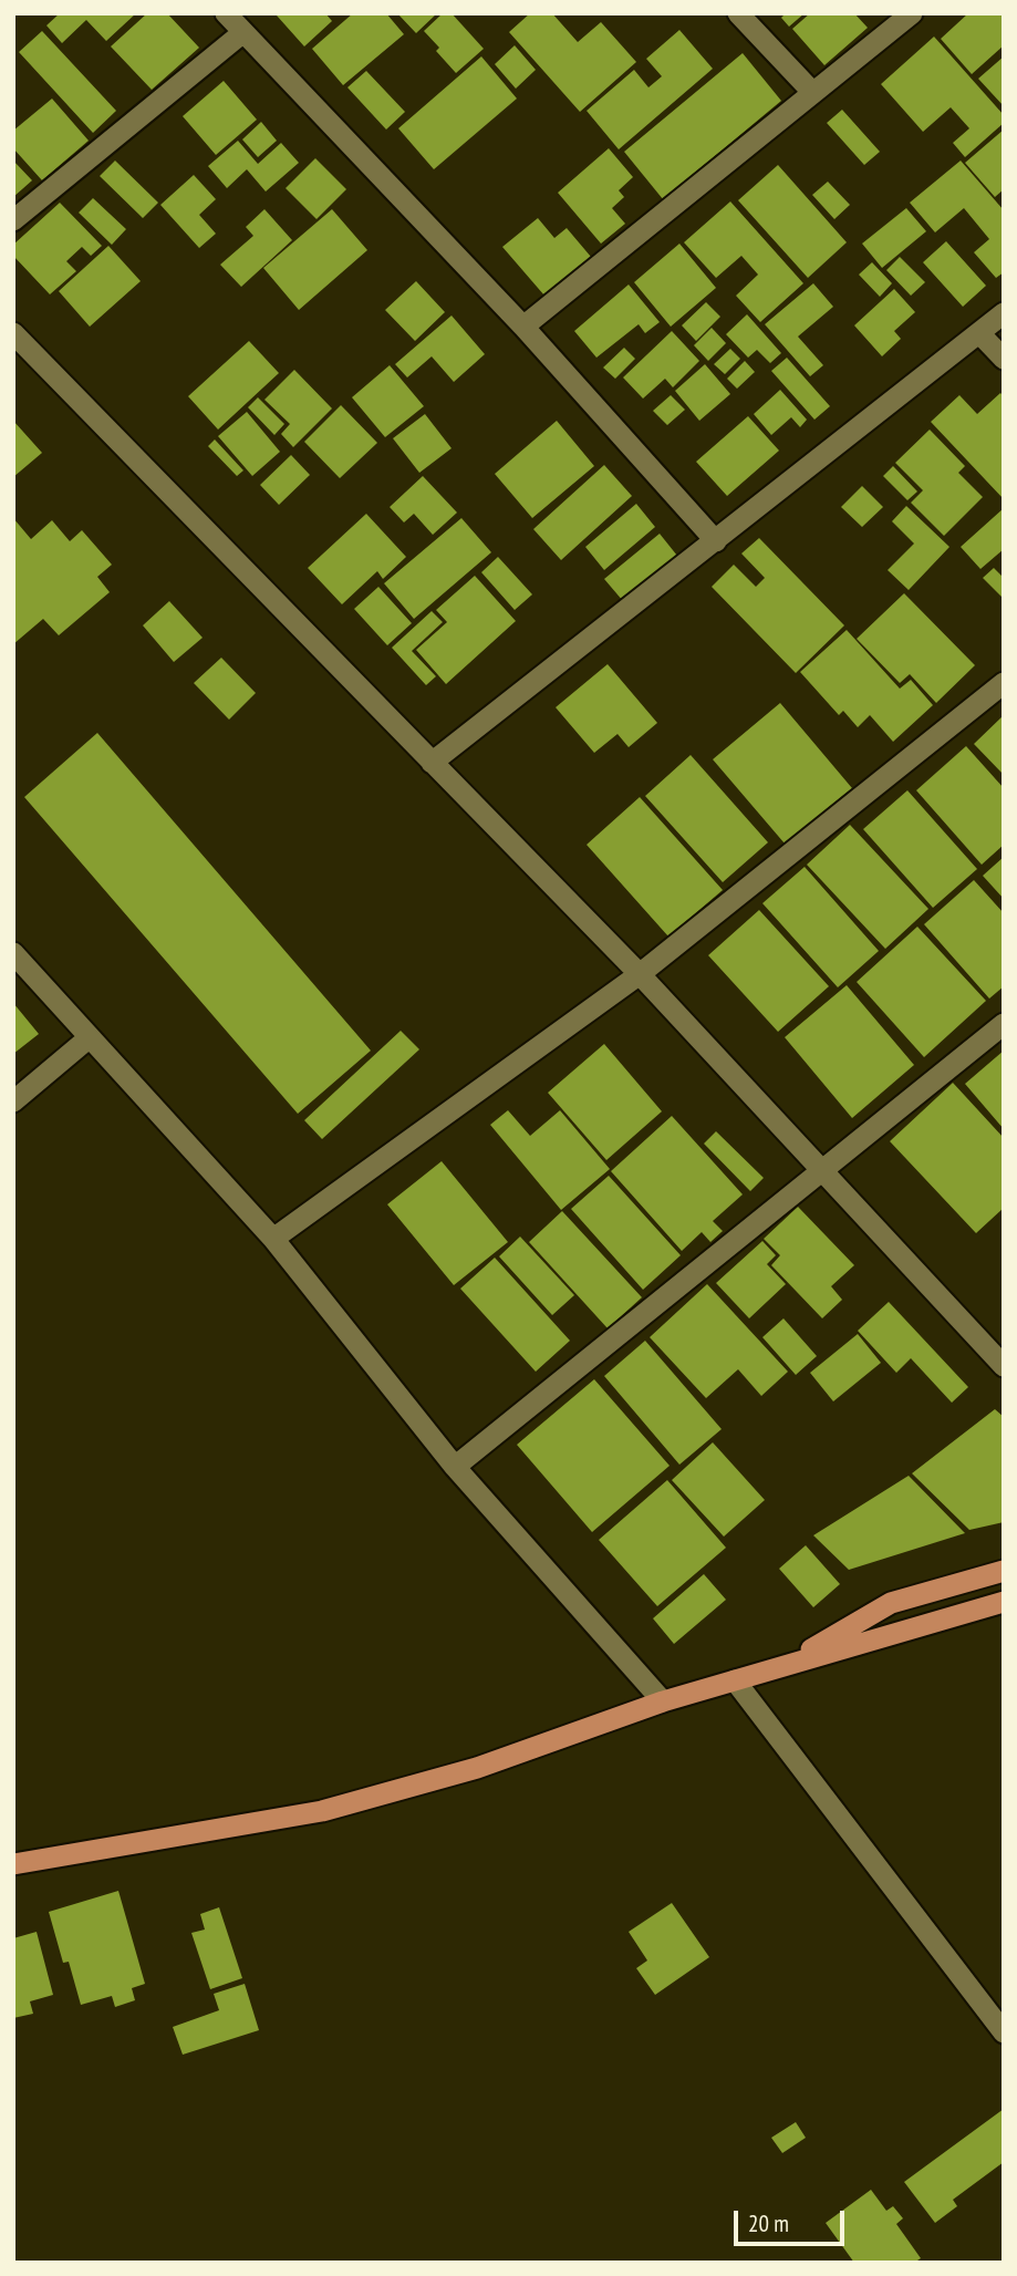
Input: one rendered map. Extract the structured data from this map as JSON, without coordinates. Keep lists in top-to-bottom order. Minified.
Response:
{"scale_bar":"20 m"}
